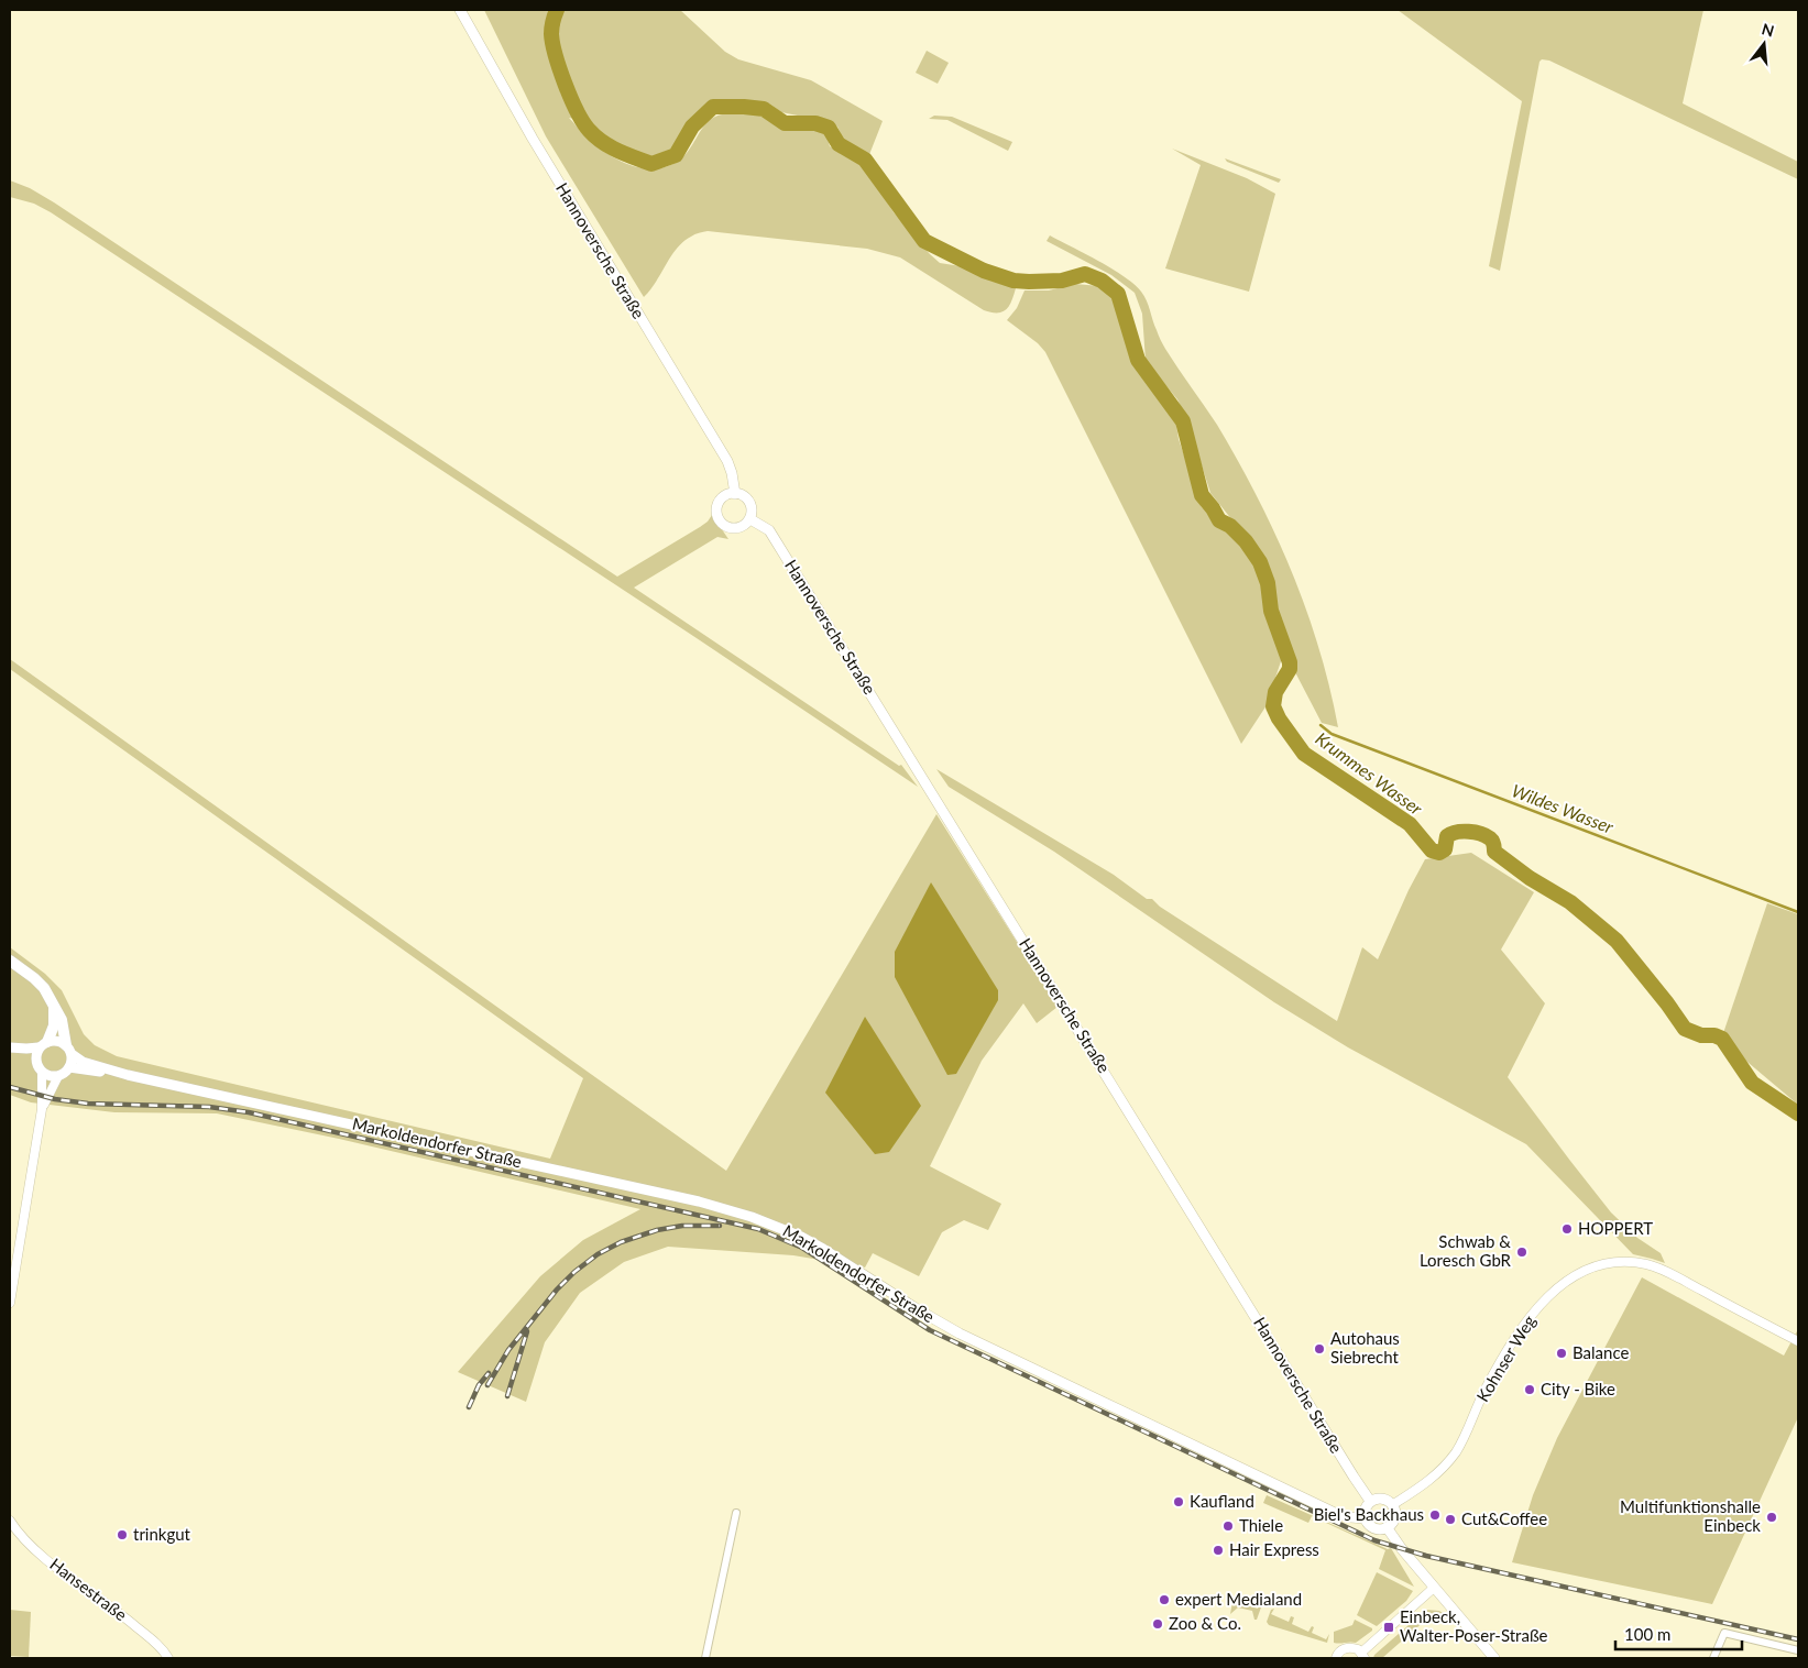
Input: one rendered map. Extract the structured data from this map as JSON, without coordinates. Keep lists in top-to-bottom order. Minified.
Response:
{"streets":{"main road":["Hannoversche Straße","Markoldendorfer Straße"],"street":["Kohnser Weg","Hansestraße"]},"crossings":[["Hannoversche Straße","Markoldendorfer Straße"],["Hannoversche Straße","Kohnser Weg"],["Markoldendorfer Straße","Kohnser Weg"]],"water":["Krummes Wasser","Wildes Wasser"],"places":{"other":["HOPPERT","Schwab & Loresch GbR","Autohaus Siebrecht","Balance","City - Bike","Kaufland","Biel's Backhaus","Multifunktionshalle Einbeck","Cut&Coffee","Thiele","trinkgut","Hair Express","expert Medialand","Zoo & Co."],"transit":["Einbeck, Walter-Poser-Straße"]},"scale_bar":"100 m","north":"top"}
